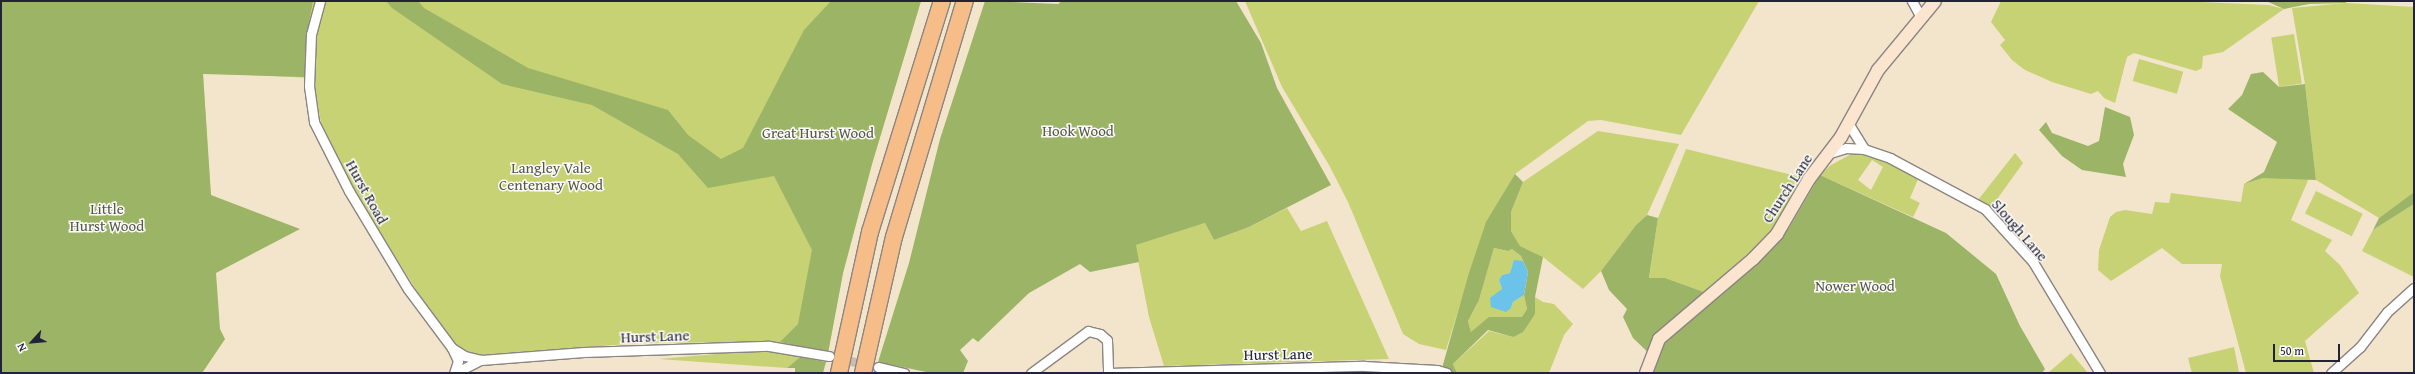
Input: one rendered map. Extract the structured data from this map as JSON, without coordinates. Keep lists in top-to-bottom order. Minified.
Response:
{"streets":{"street":["Church Lane","Hurst Road","Slough Lane","Hurst Lane"]},"crossings":[["Church Lane","Slough Lane"],["Hurst Road","Hurst Lane"]],"parks":["Hook Wood","Great Hurst Wood","Langley Vale Centenary Wood","Little Hurst Wood","Nower Wood"],"scale_bar":"50 m","north":"bottom left"}
